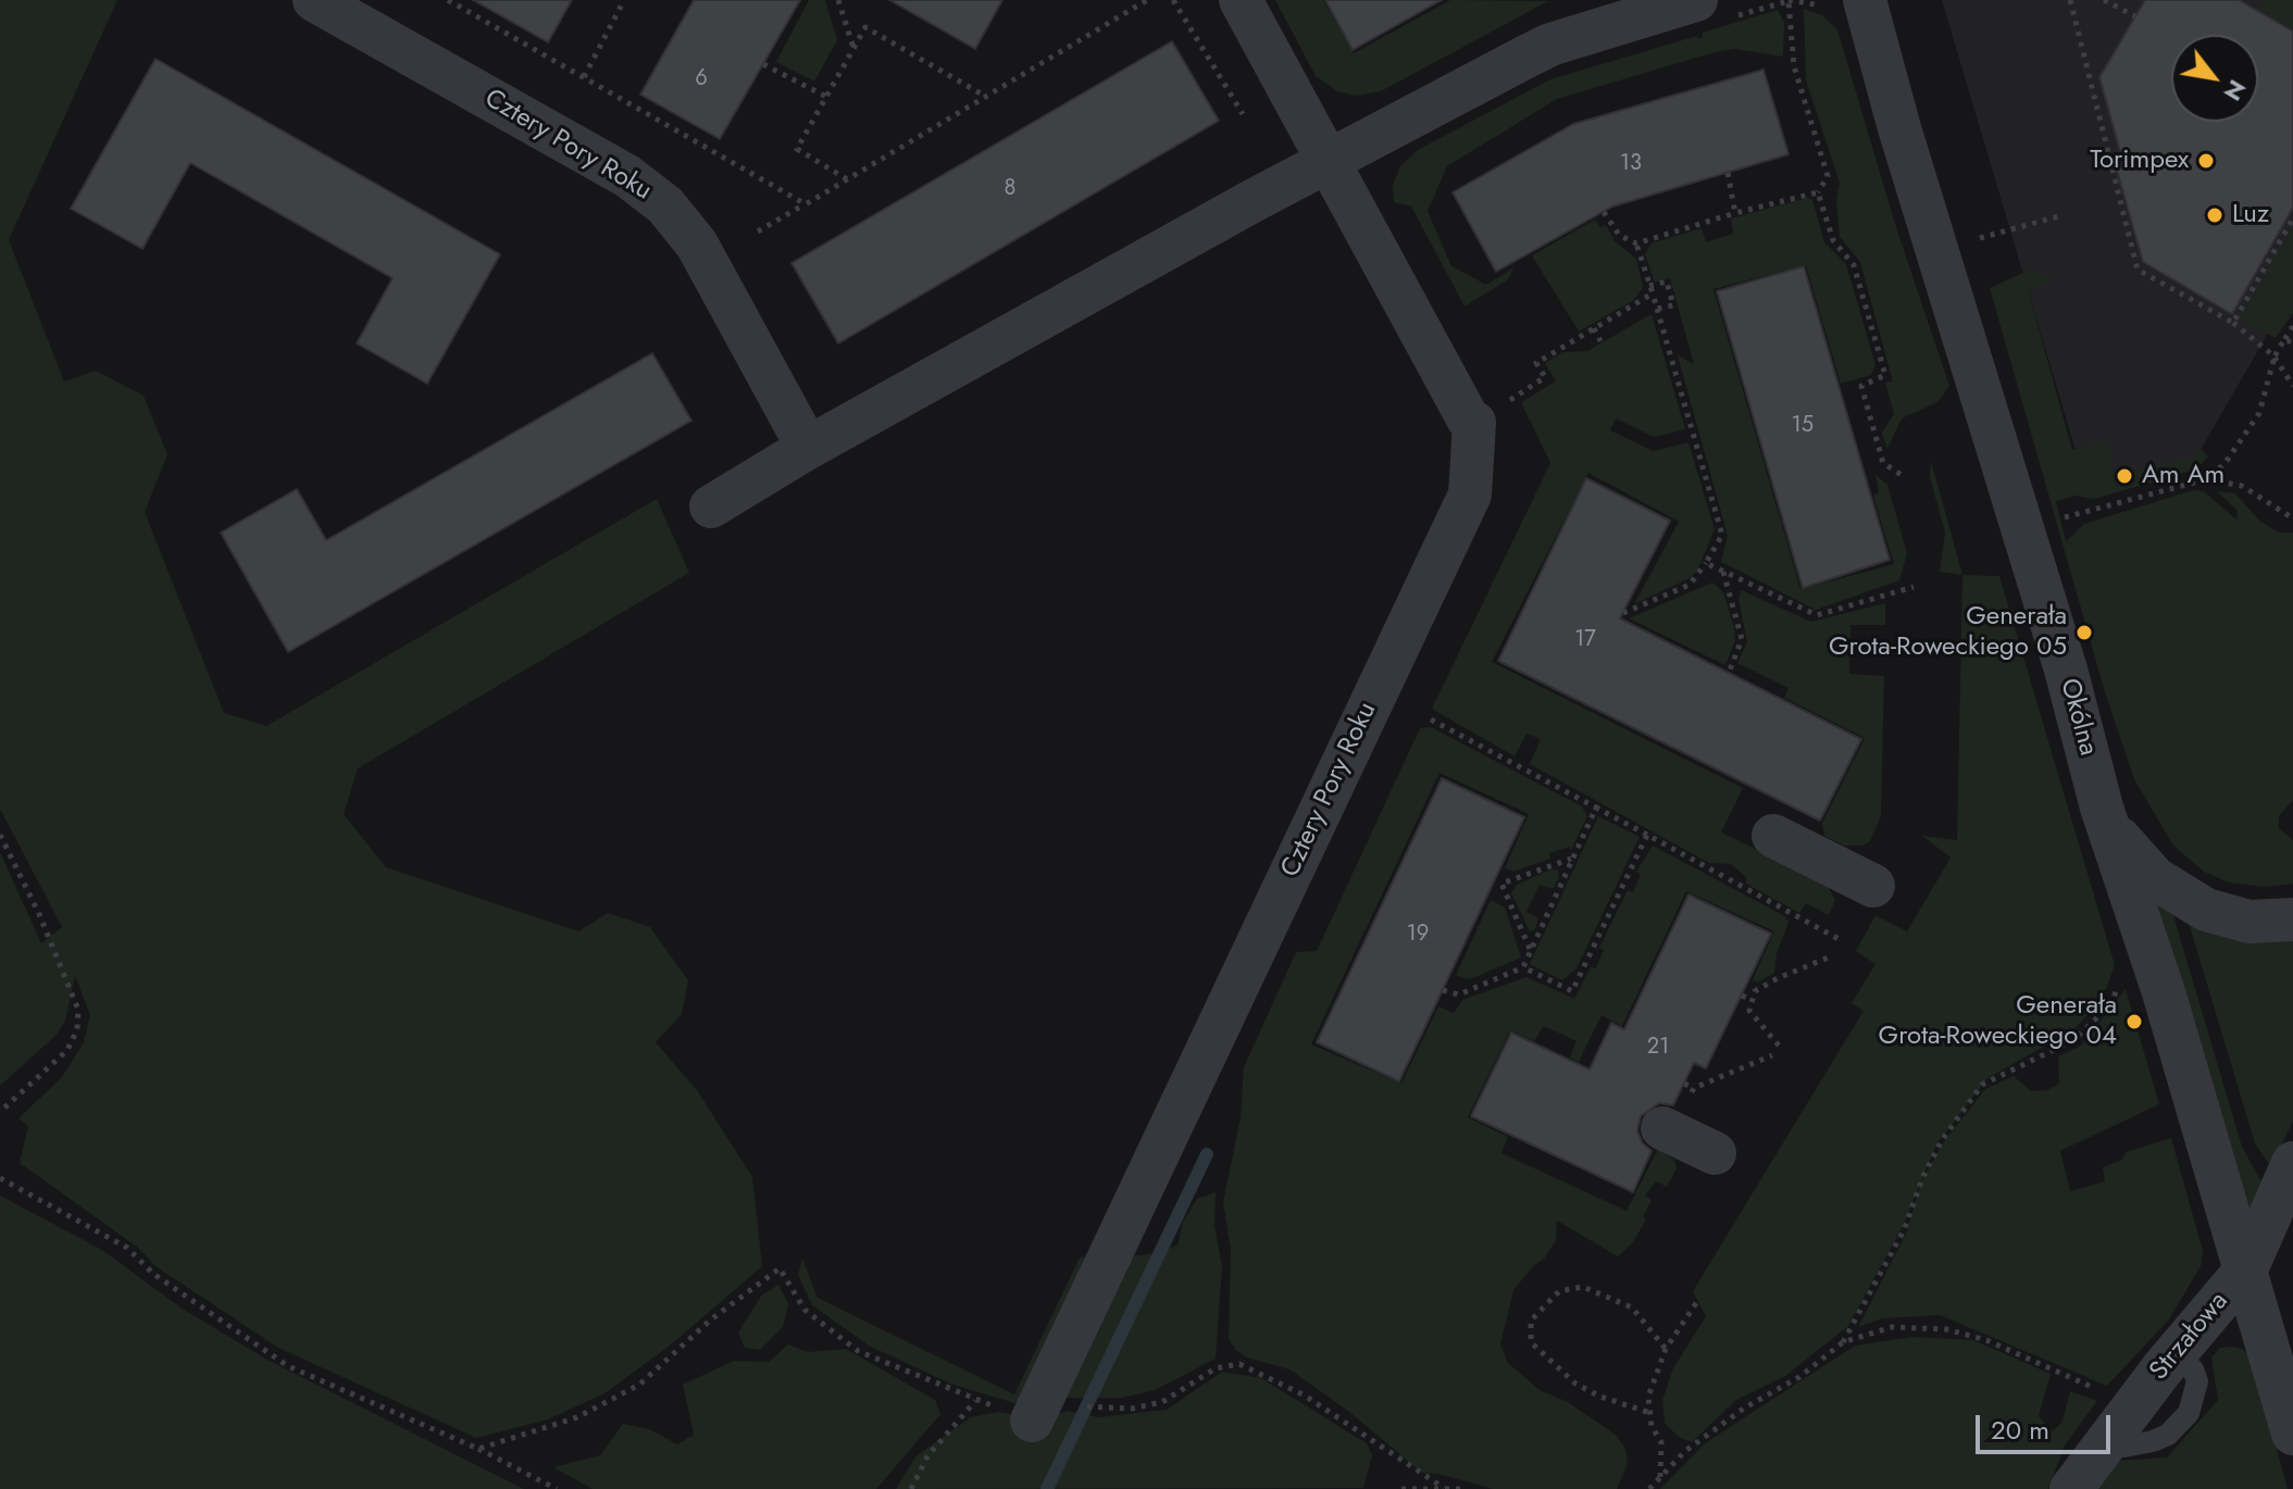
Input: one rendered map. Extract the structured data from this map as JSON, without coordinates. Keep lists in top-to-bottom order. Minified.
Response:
{"streets":{"street":["Cztery Pory Roku","Okólna","Strzałowa"]},"crossings":[["Okólna","Strzałowa"]],"places":["Torimpex","Luz","Am Am","Generała Grota-Roweckiego 05","Generała Grota-Roweckiego 04"],"house_numbers":["6","13","8","15","17","19","21"],"scale_bar":"20 m","north":"bottom right"}
